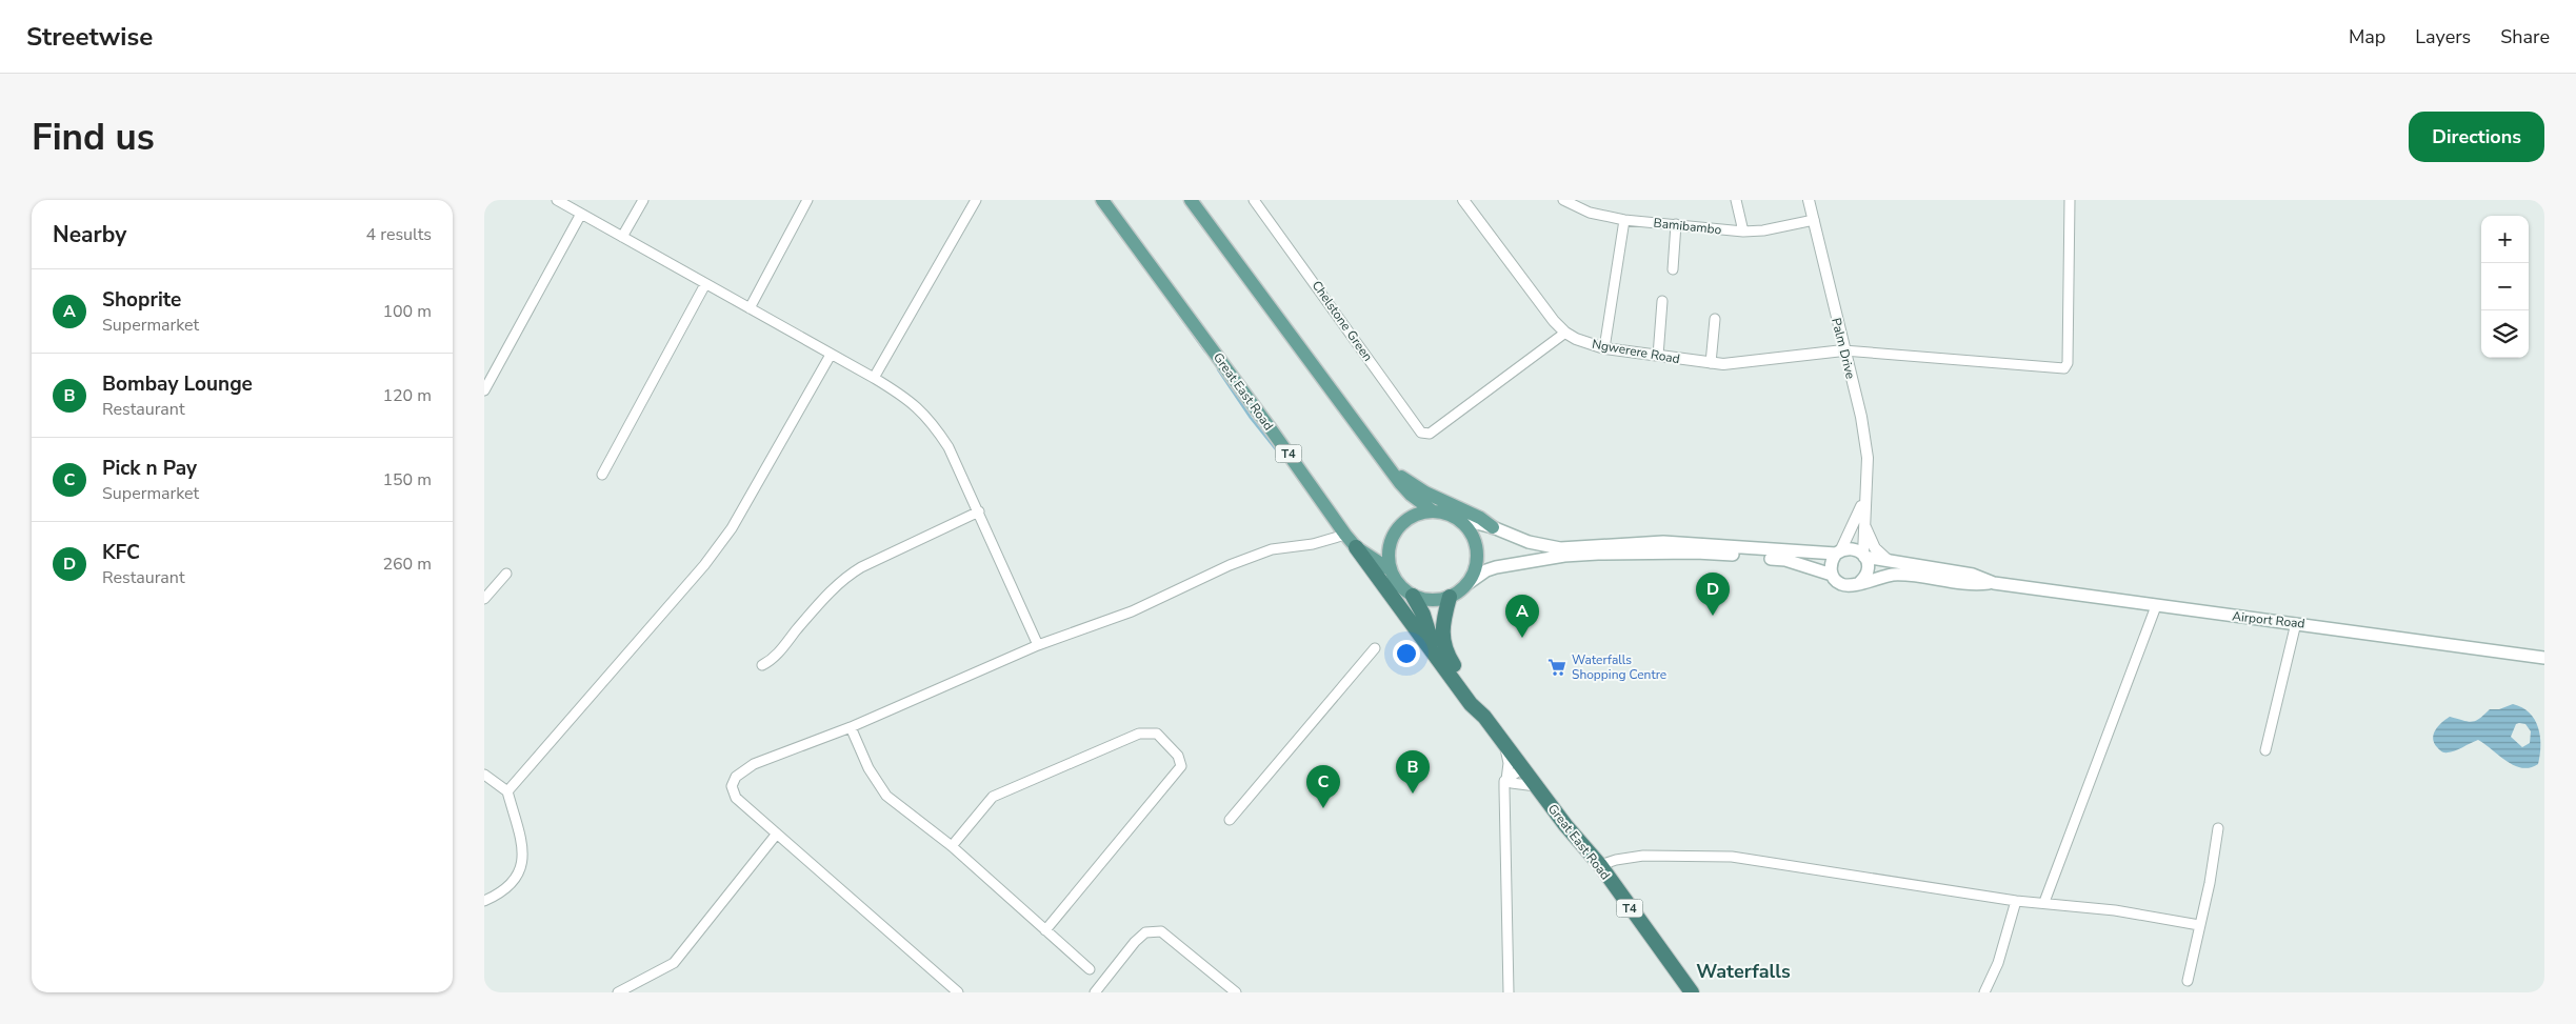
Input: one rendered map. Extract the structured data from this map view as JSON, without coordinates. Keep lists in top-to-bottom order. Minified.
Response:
{"streets":{"highway":["Great East Road","T4"],"main road":["Airport Road"],"street":["Bamibambo","Chelstone Green","Palm Drive","Ngwerere Road"]},"crossings":[["Bamibambo","Palm Drive"],["Chelstone Green","Ngwerere Road"],["Palm Drive","Ngwerere Road"],["Palm Drive","Airport Road"],["Great East Road","T4"]],"districts":["Waterfalls"],"places":{"supermarket":["Waterfalls Shopping Centre"]},"page":{"header":"Streetwise","nav":["Map","Layers","Share"],"buttons":"Directions","title":"Find us","heading":["Nearby","4 results"],"map_buttons":["+","−"],"list":[{"mark":"A","name":"Shoprite","note":"Supermarket","value":"100 m"},{"mark":"B","name":"Bombay Lounge","note":"Restaurant","value":"120 m"},{"mark":"C","name":"Pick n Pay","note":"Supermarket","value":"150 m"},{"mark":"D","name":"KFC","note":"Restaurant","value":"260 m"}],"pins":["D","A","B","C"]}}
